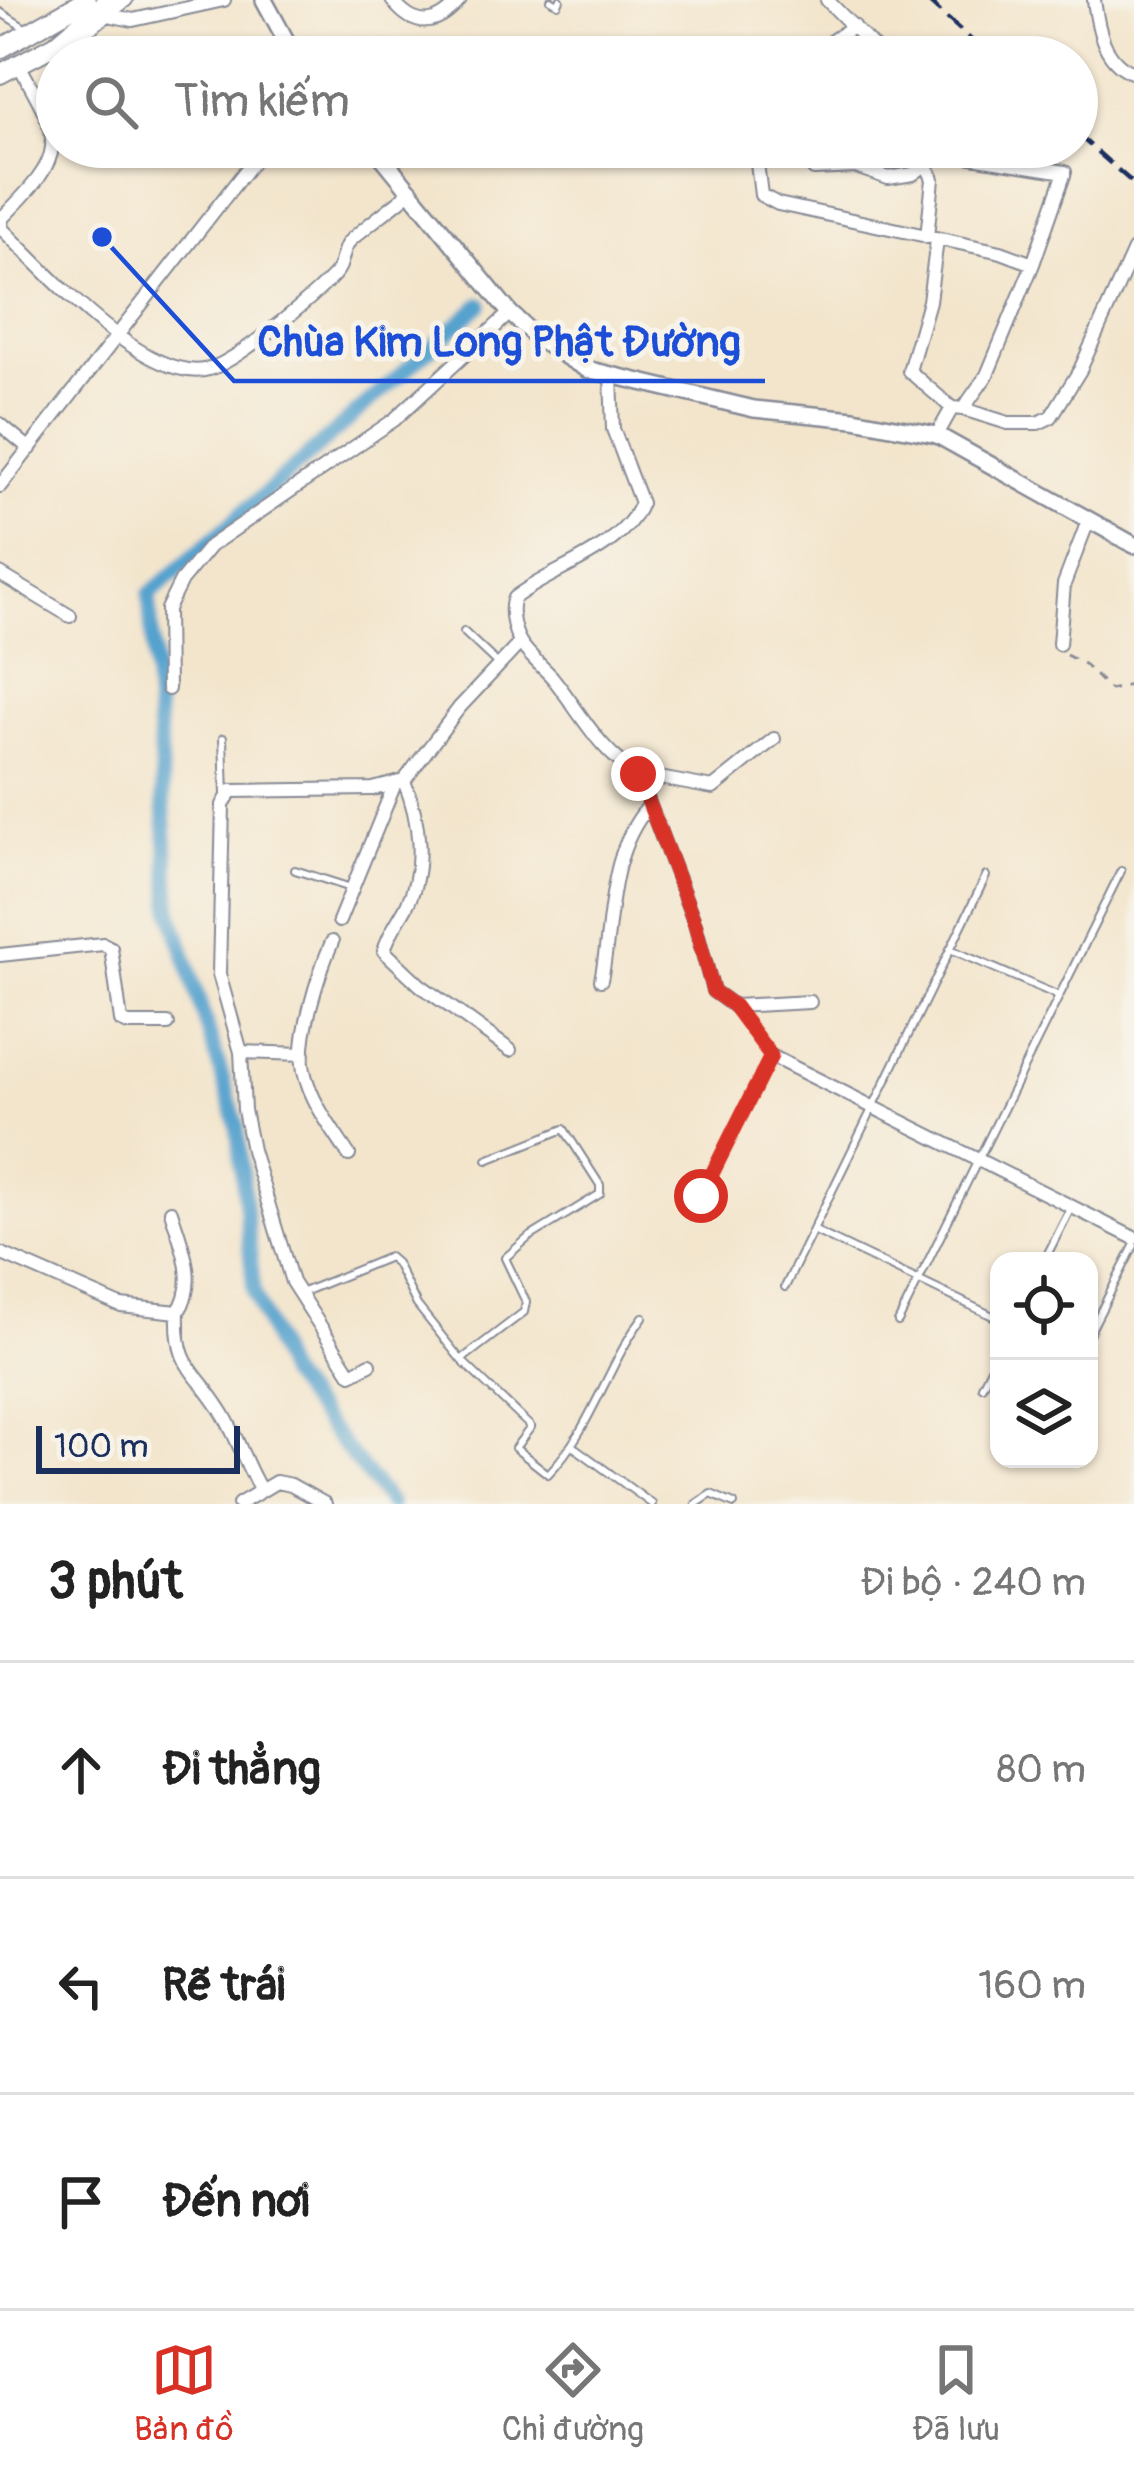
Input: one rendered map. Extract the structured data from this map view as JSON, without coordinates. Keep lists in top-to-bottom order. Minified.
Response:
{"places":["Chùa Kim Long Phật Đường"],"scale_bar":"100 m","page":{"search":"Tìm kiếm","scale":"100 m","heading":["3 phút","Đi bộ · 240 m"],"list":[["Đi thẳng","80 m"],["Rẽ trái","160 m"],"Đến nơi"],"nav":["Bản đồ","Chỉ đường","Đã lưu"]}}
